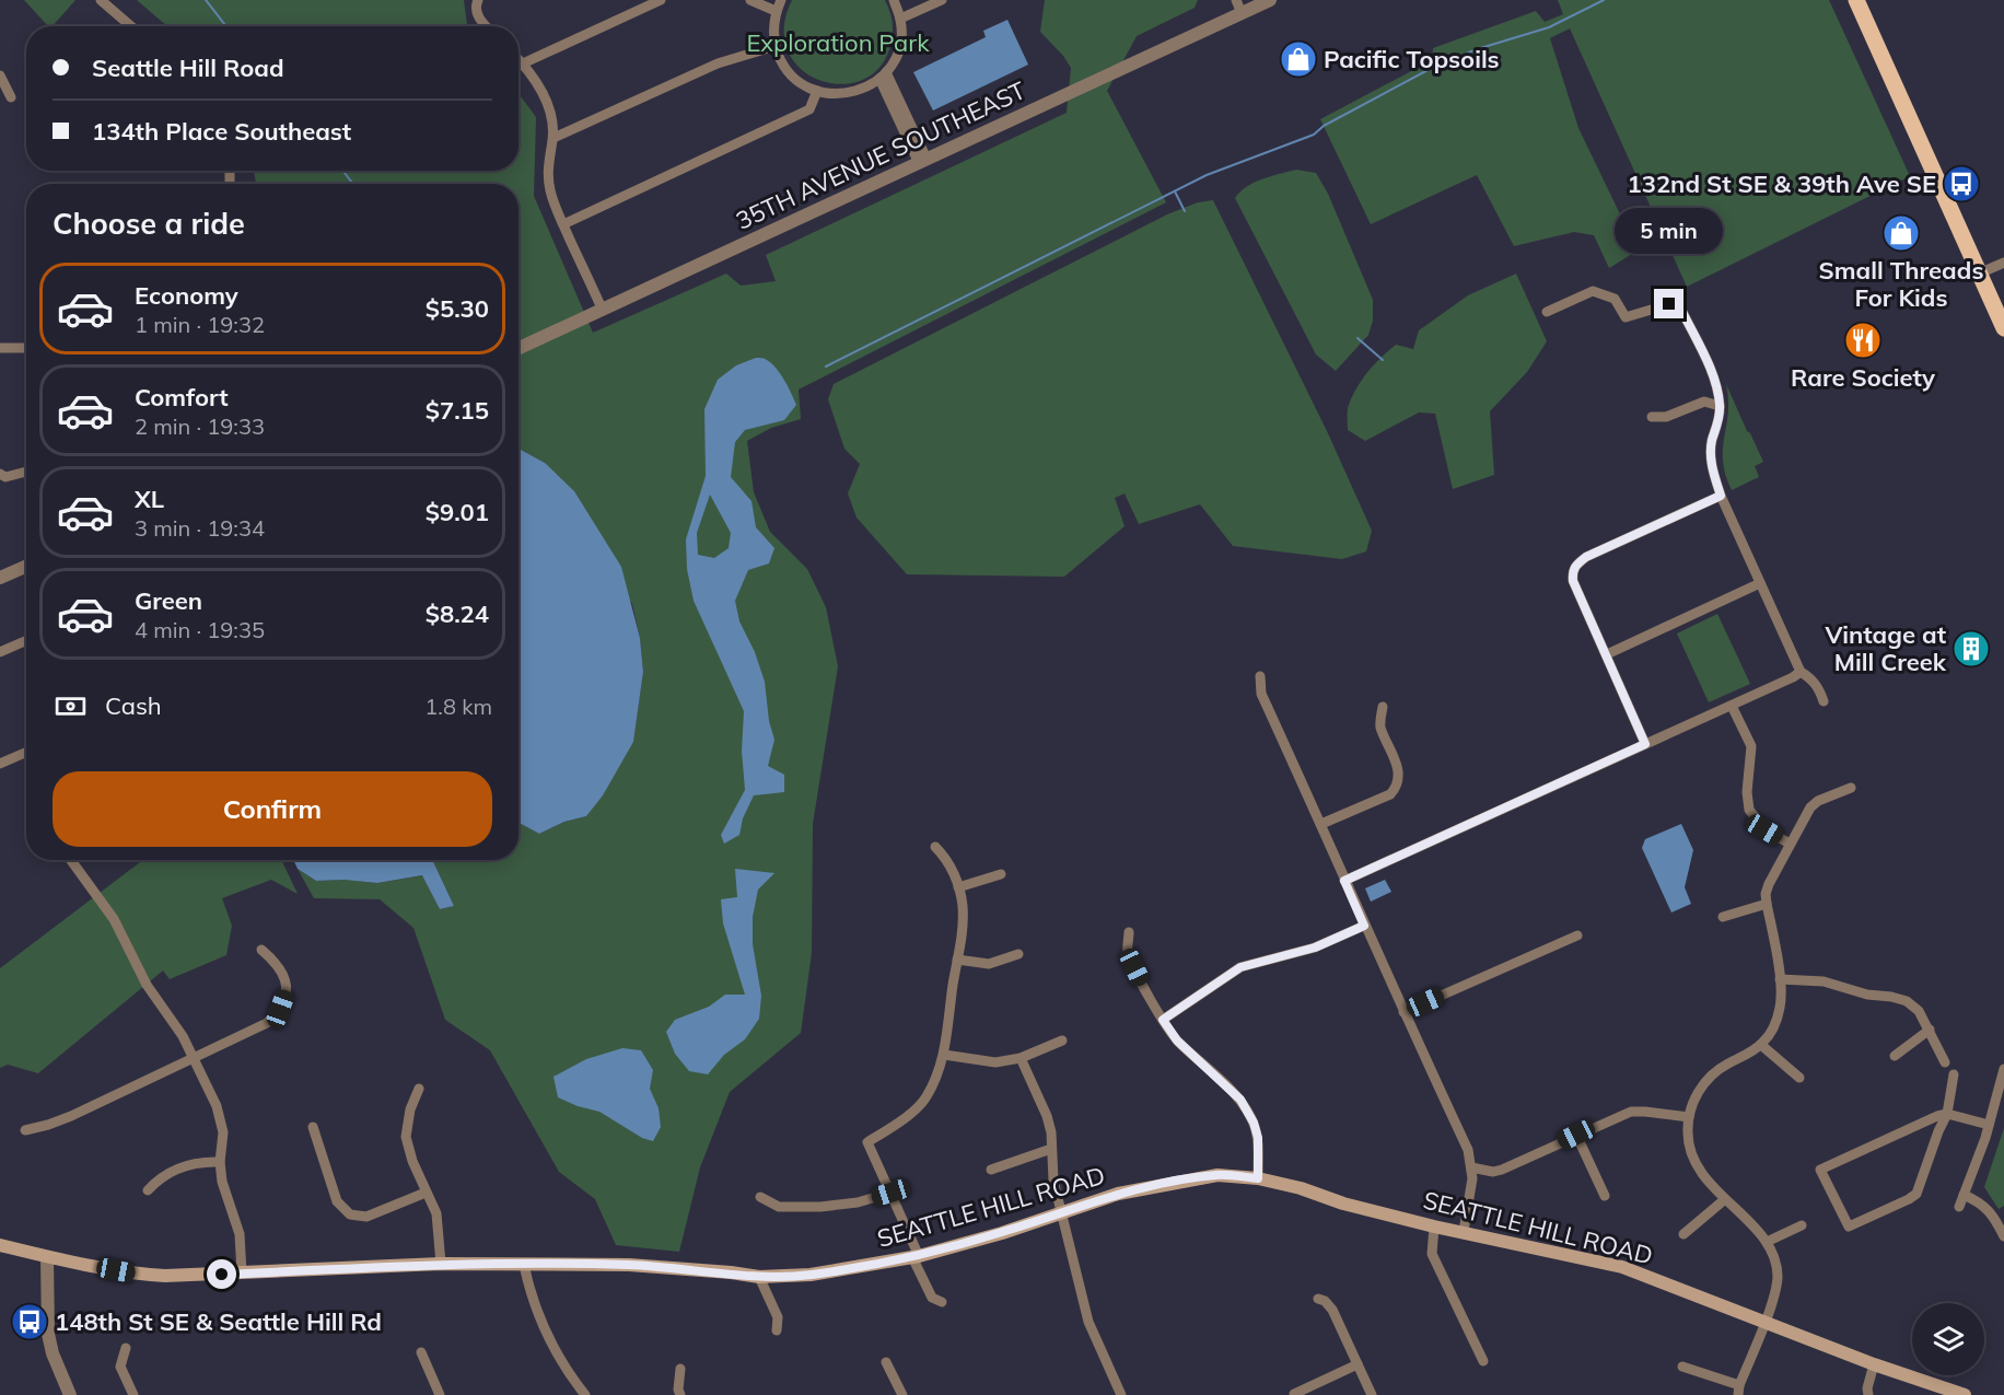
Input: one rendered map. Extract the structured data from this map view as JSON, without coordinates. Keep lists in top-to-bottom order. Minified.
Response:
{"streets":{"main road":["SEATTLE HILL ROAD"],"street":["35TH AVENUE SOUTHEAST"]},"parks":["Exploration Park"],"places":{"shop":["Pacific Topsoils","Small Threads For Kids"],"bus stop":["132nd St SE & 39th Ave SE","148th St SE & Seattle Hill Rd"],"restaurant":["Rare Society"],"building":["Vintage at Mill Creek"]},"page":{"banner":["Seattle Hill Road","134th Place Southeast"],"heading":"Choose a ride","bubble":"5 min","list":[{"name":"Economy","note":"1 min · 19:32","value":"$5.30"},{"name":"Comfort","note":"2 min · 19:33","value":"$7.15"},{"name":"XL","note":"3 min · 19:34","value":"$9.01"},{"name":"Green","note":"4 min · 19:35","value":"$8.24"}],"pay":["Cash","1.8 km"],"buttons":"Confirm"}}
